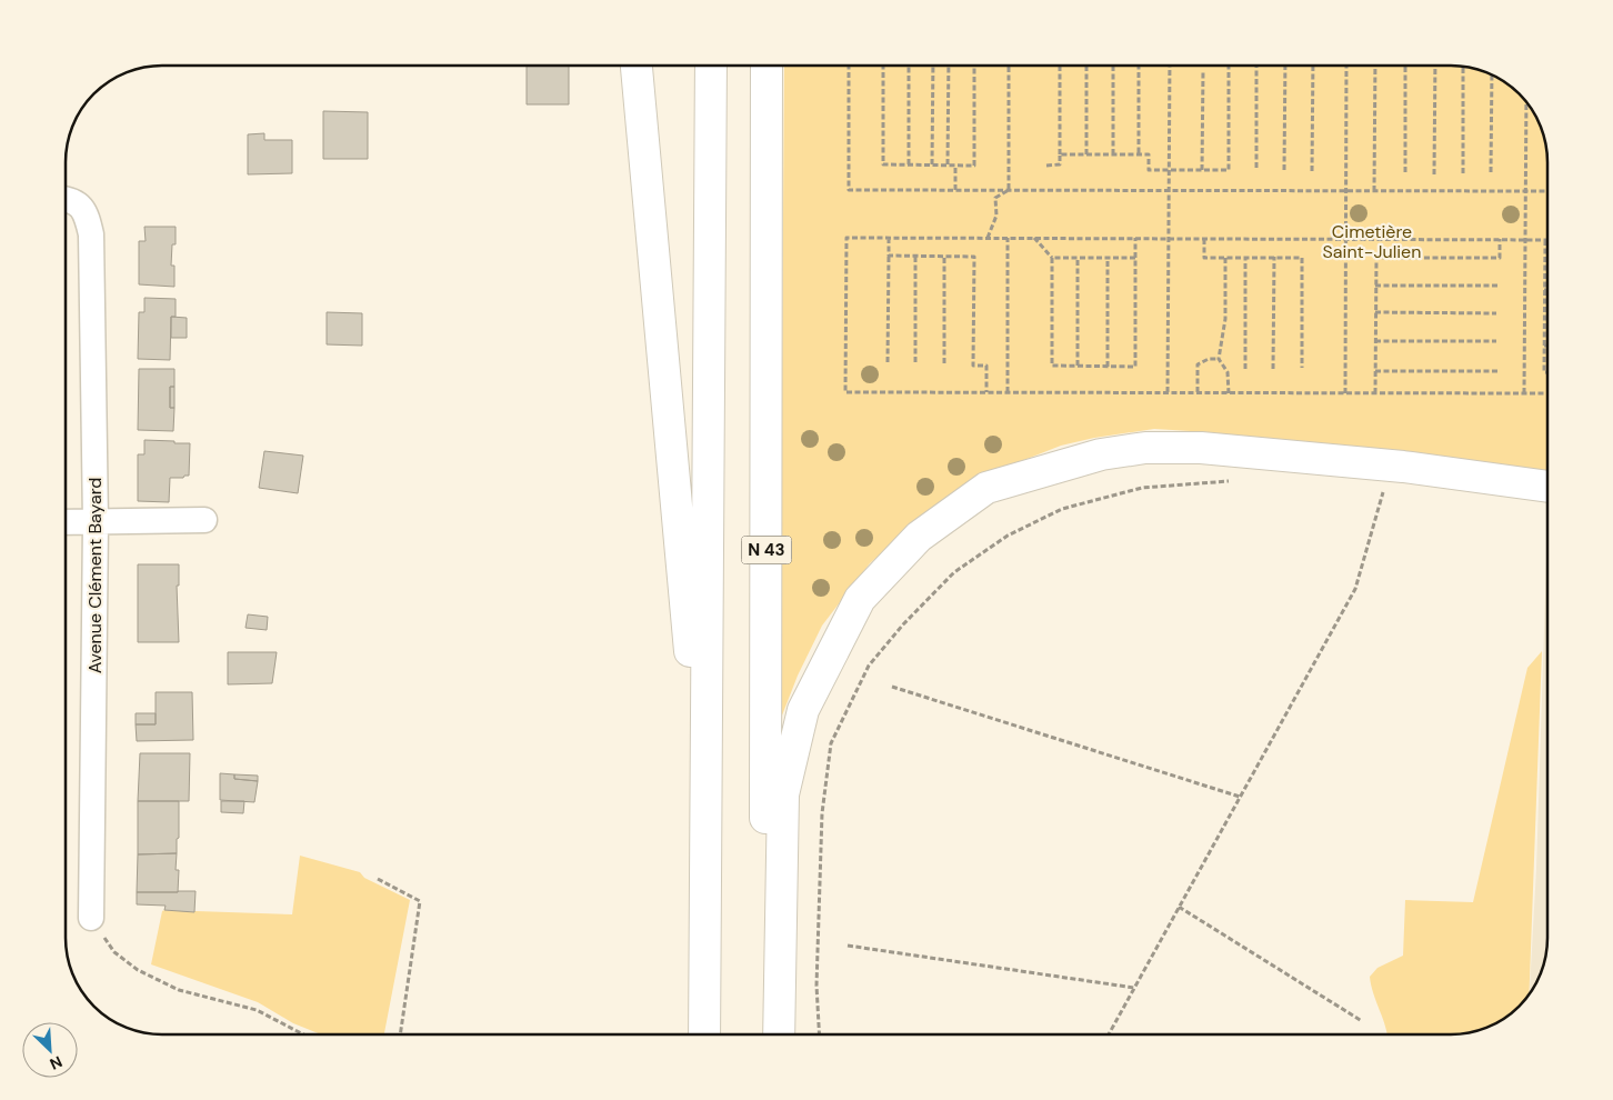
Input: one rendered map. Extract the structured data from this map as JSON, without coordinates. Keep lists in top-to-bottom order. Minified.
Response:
{"streets":{"highway":["N 43"],"street":["Avenue Clément Bayard"]},"parks":["Cimetière Saint-Julien"],"north":"bottom right"}
